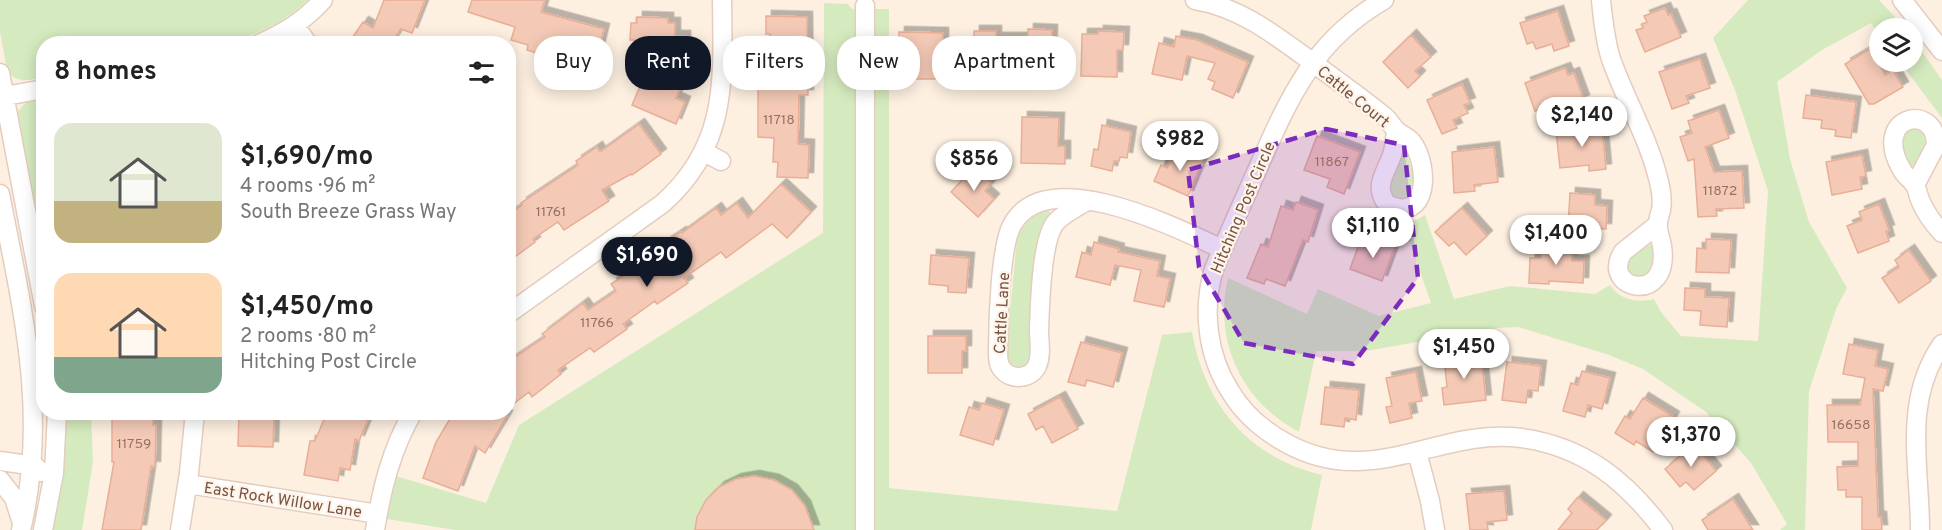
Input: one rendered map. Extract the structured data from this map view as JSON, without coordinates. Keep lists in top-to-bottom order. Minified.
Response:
{"streets":{"street":["Cattle Court","Hitching Post Circle","Cattle Lane","East Rock Willow Lane"]},"crossings":[["Cattle Court","Hitching Post Circle"],["Hitching Post Circle","Cattle Lane"]],"house_numbers":["11718","11867","11872","11761","11766","16658","11759"],"page":{"chip":["Buy","Rent","Filters","New","Apartment"],"heading":"8 homes","price":["$2,140","$982","$856","$1,110","$1,400","$1,690","$1,450","$1,370"],"list":[{"name":"$1,690/mo","note":"4 rooms · 96 m² · South Breeze Grass Way"},{"name":"$1,450/mo","note":"2 rooms · 80 m² · Hitching Post Circle"}]}}
